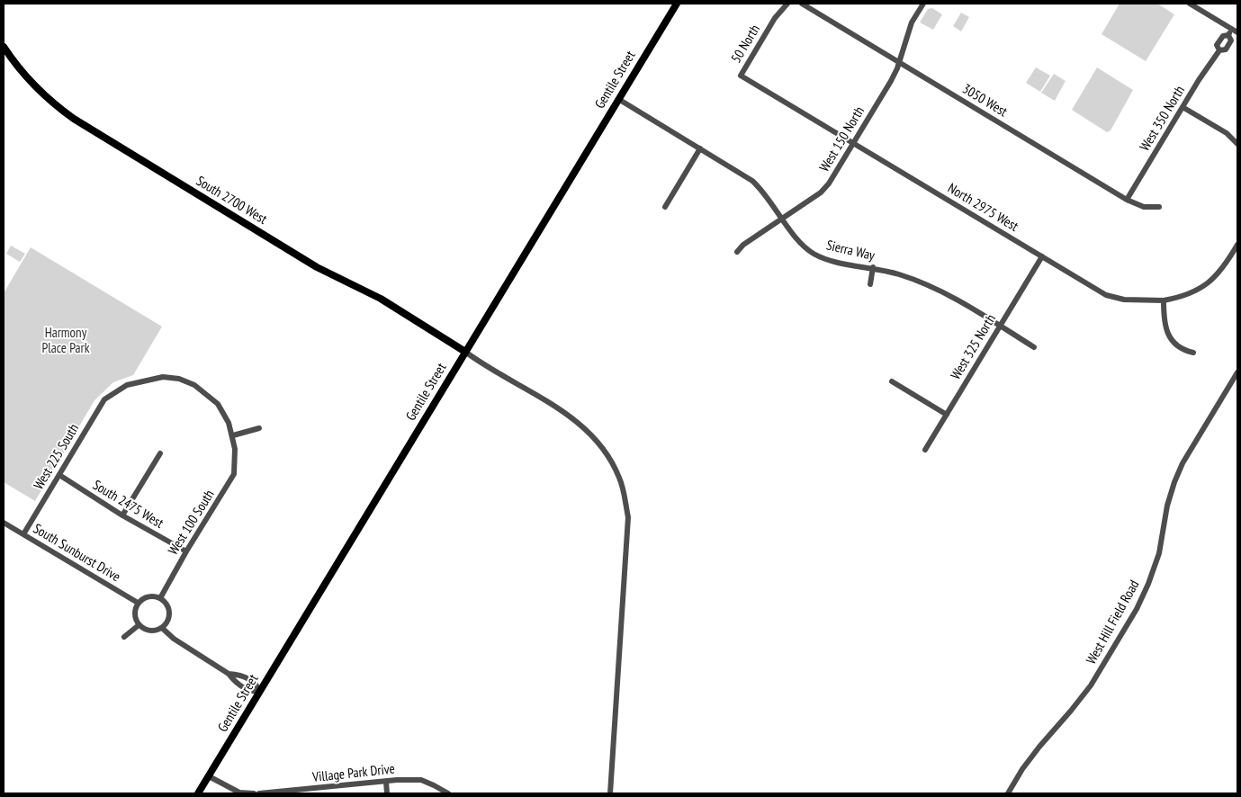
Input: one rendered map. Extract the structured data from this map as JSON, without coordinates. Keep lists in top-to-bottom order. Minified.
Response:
{"streets":{"main road":["Gentile Street","South 2700 West"],"street":["50 North","3050 West","West 350 North","West 150 North","North 2975 West","Sierra Way","West 325 North","West 225 South","South 2475 West","West 100 South","South Sunburst Drive","West Hill Field Road","Village Park Drive"]},"crossings":[["50 North","North 2975 West"],["Gentile Street","South 2700 West"],["Gentile Street","Sierra Way"],["3050 West","West 350 North"],["3050 West","West 150 North"],["West 150 North","North 2975 West"],["West 150 North","Sierra Way"],["North 2975 West","West 325 North"],["Sierra Way","West 325 North"],["West 225 South","South 2475 West"],["West 225 South","West 100 South"],["West 225 South","South Sunburst Drive"],["South 2475 West","West 100 South"],["West 100 South","South Sunburst Drive"]],"parks":["Harmony Place Park"]}
